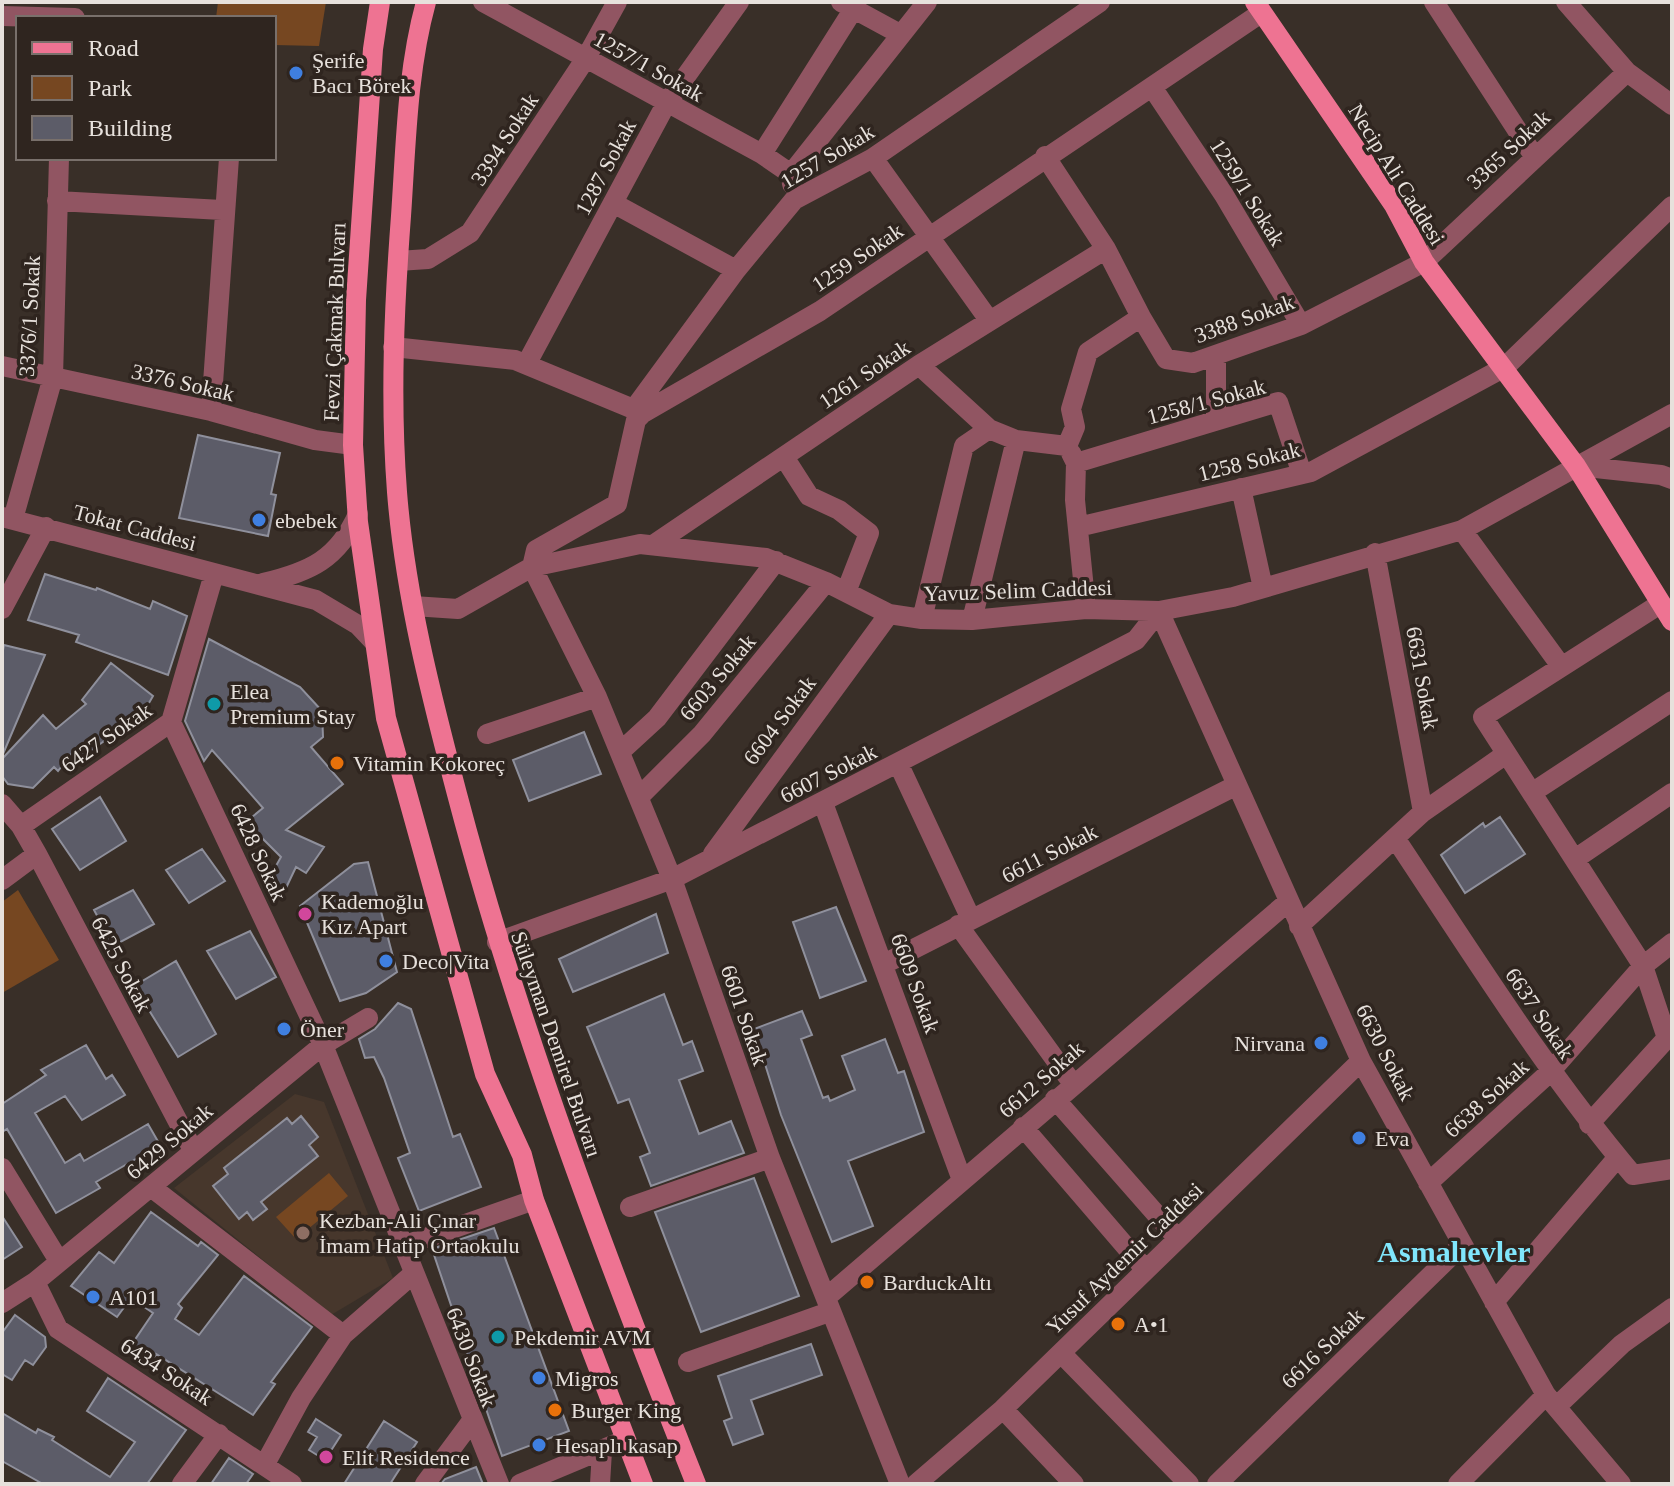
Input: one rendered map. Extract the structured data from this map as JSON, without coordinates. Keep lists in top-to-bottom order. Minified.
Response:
{"streets":{"main road":["Necip Ali Caddesi","Fevzi Çakmak Bulvarı","Süleyman Demirel Bulvarı"],"street":["1257/1 Sokak","3394 Sokak","3365 Sokak","1257 Sokak","1287 Sokak","1259/1 Sokak","1259 Sokak","3376/1 Sokak","3388 Sokak","1261 Sokak","3376 Sokak","1258/1 Sokak","1258 Sokak","Tokat Caddesi","Yavuz Selim Caddesi","6603 Sokak","6631 Sokak","6604 Sokak","6427 Sokak","6607 Sokak","6428 Sokak","6611 Sokak","6425 Sokak","6609 Sokak","6637 Sokak","6601 Sokak","6630 Sokak","6612 Sokak","6638 Sokak","6429 Sokak","Yusuf Aydemir Caddesi","6616 Sokak","6430 Sokak","6434 Sokak"]},"crossings":[["1257/1 Sokak","3394 Sokak"],["1257/1 Sokak","1287 Sokak"],["3365 Sokak","Necip Ali Caddesi"],["3365 Sokak","3388 Sokak"],["1257 Sokak","1259 Sokak"],["Necip Ali Caddesi","1259 Sokak"],["Necip Ali Caddesi","3388 Sokak"],["Necip Ali Caddesi","1258 Sokak"],["Necip Ali Caddesi","Yavuz Selim Caddesi"],["1259/1 Sokak","1259 Sokak"],["1259/1 Sokak","3388 Sokak"],["3376/1 Sokak","3376 Sokak"],["3376/1 Sokak","Tokat Caddesi"],["Fevzi Çakmak Bulvarı","3376 Sokak"],["Fevzi Çakmak Bulvarı","Tokat Caddesi"],["1261 Sokak","Yavuz Selim Caddesi"],["1258/1 Sokak","1258 Sokak"],["Tokat Caddesi","6427 Sokak"],["Yavuz Selim Caddesi","6603 Sokak"],["Yavuz Selim Caddesi","6631 Sokak"],["Yavuz Selim Caddesi","6604 Sokak"],["Yavuz Selim Caddesi","6607 Sokak"],["Yavuz Selim Caddesi","6601 Sokak"],["Yavuz Selim Caddesi","Süleyman Demirel Bulvarı"],["Yavuz Selim Caddesi","6630 Sokak"],["6603 Sokak","6601 Sokak"],["6604 Sokak","6607 Sokak"],["6427 Sokak","6428 Sokak"],["6427 Sokak","6425 Sokak"],["6607 Sokak","6609 Sokak"],["6607 Sokak","6601 Sokak"],["6607 Sokak","Süleyman Demirel Bulvarı"],["6607 Sokak","6630 Sokak"],["6428 Sokak","6429 Sokak"],["6428 Sokak","6430 Sokak"],["6611 Sokak","6609 Sokak"],["6611 Sokak","6630 Sokak"],["6425 Sokak","6429 Sokak"],["6609 Sokak","6612 Sokak"],["6637 Sokak","6638 Sokak"],["6601 Sokak","6612 Sokak"],["6630 Sokak","6612 Sokak"],["6630 Sokak","6638 Sokak"],["6630 Sokak","Yusuf Aydemir Caddesi"],["6630 Sokak","6616 Sokak"],["6429 Sokak","6430 Sokak"],["6429 Sokak","6434 Sokak"]],"districts":["Asmalıevler"],"places":["Şerife Bacı Börek","ebebek","Elea Premium Stay","Vitamin Kokoreç","Kademoğlu Kız Apart","Deco|Vita","Öner","Nirvana","Eva","Kezban-Ali Çınar İmam Hatip Ortaokulu","BarduckAltı","A101","A•1","Pekdemir AVM","Migros","Burger King","Hesaplı kasap","Elit Residence"],"legend":["Road","Park","Building"]}
